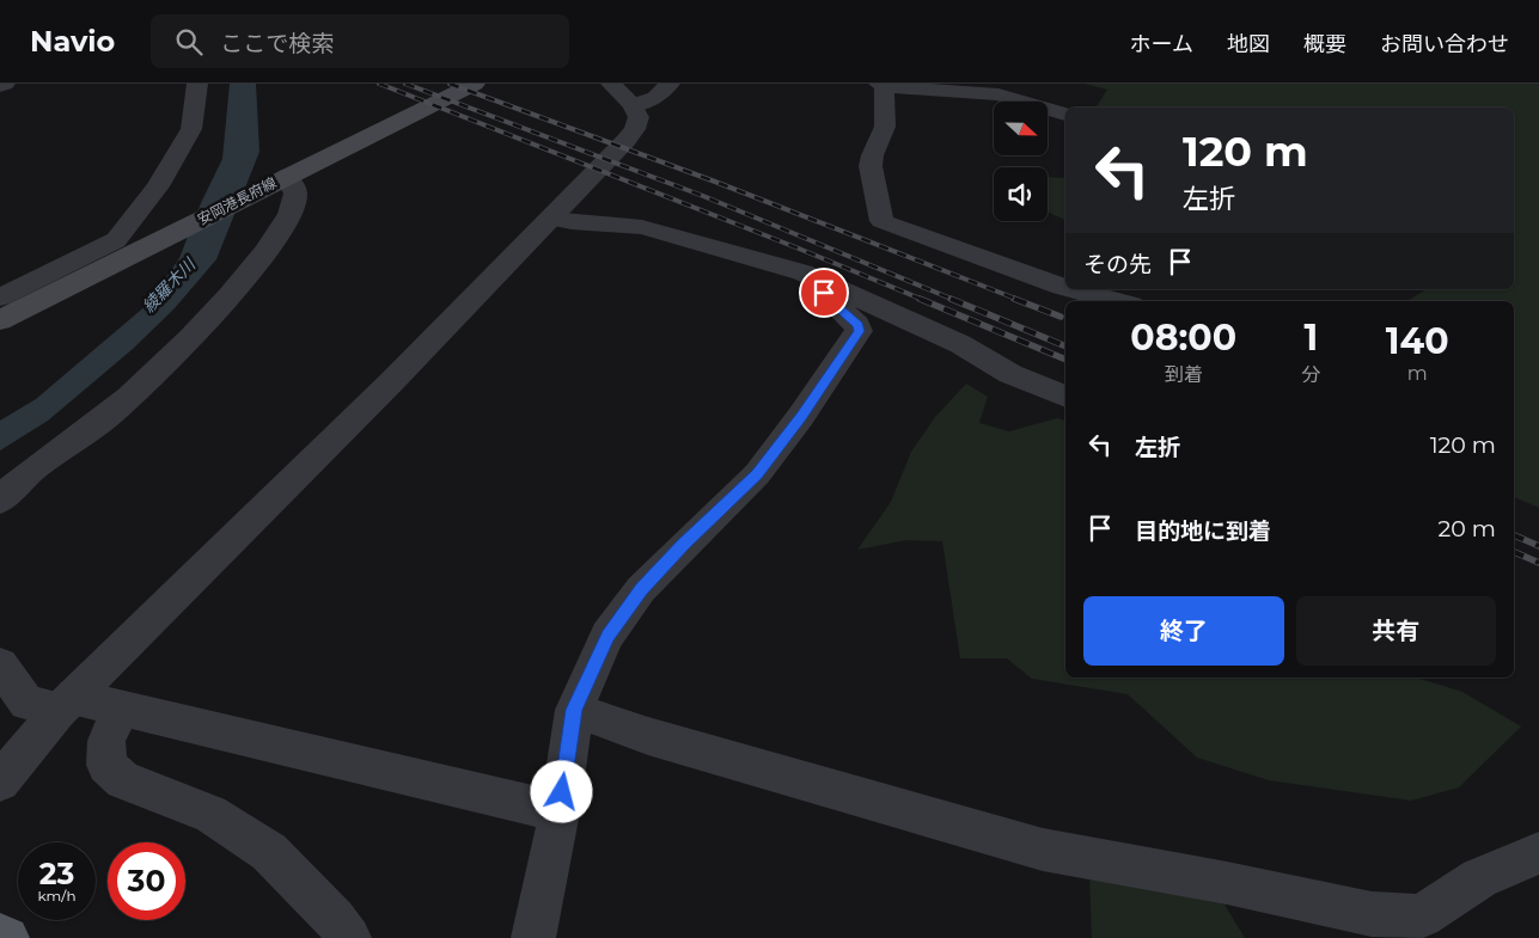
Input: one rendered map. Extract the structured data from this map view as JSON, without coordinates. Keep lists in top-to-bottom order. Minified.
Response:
{"streets":{"main road":["安岡港長府線"]},"water":["綾羅木川"],"north":"right","page":{"header":"Navio","search":"ここで検索","nav":["ホーム","地図","概要","お問い合わせ"],"turn":["120 m","左折"],"then":"その先","eta":["08:00","到着","1","分","140","m"],"list":[{"name":"左折","value":"120 m"},{"name":"目的地に到着","value":"20 m"}],"buttons":["終了","共有"],"speed":"23 km/h","limit":"30"}}
